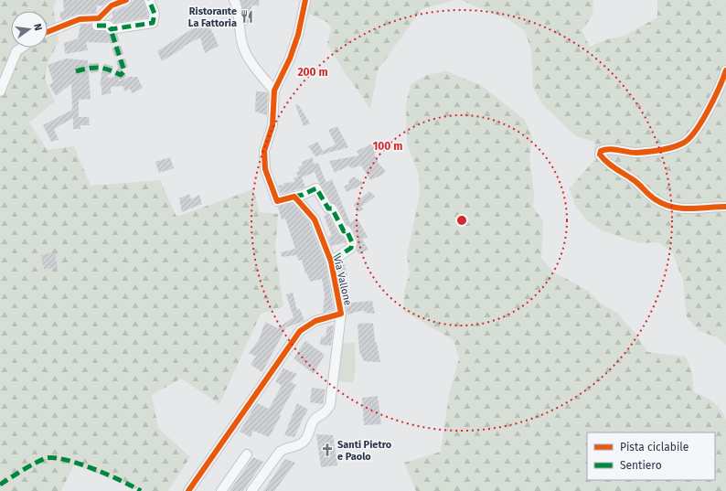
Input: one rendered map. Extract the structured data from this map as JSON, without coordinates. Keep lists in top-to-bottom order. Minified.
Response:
{"streets":{"street":["Via Vallone"]},"places":{"restaurant":["Ristorante La Fattoria"],"church":["Santi Pietro e Paolo"]},"legend":["Pista ciclabile","Sentiero"],"north":"right","rings":["200 m","100 m"]}
